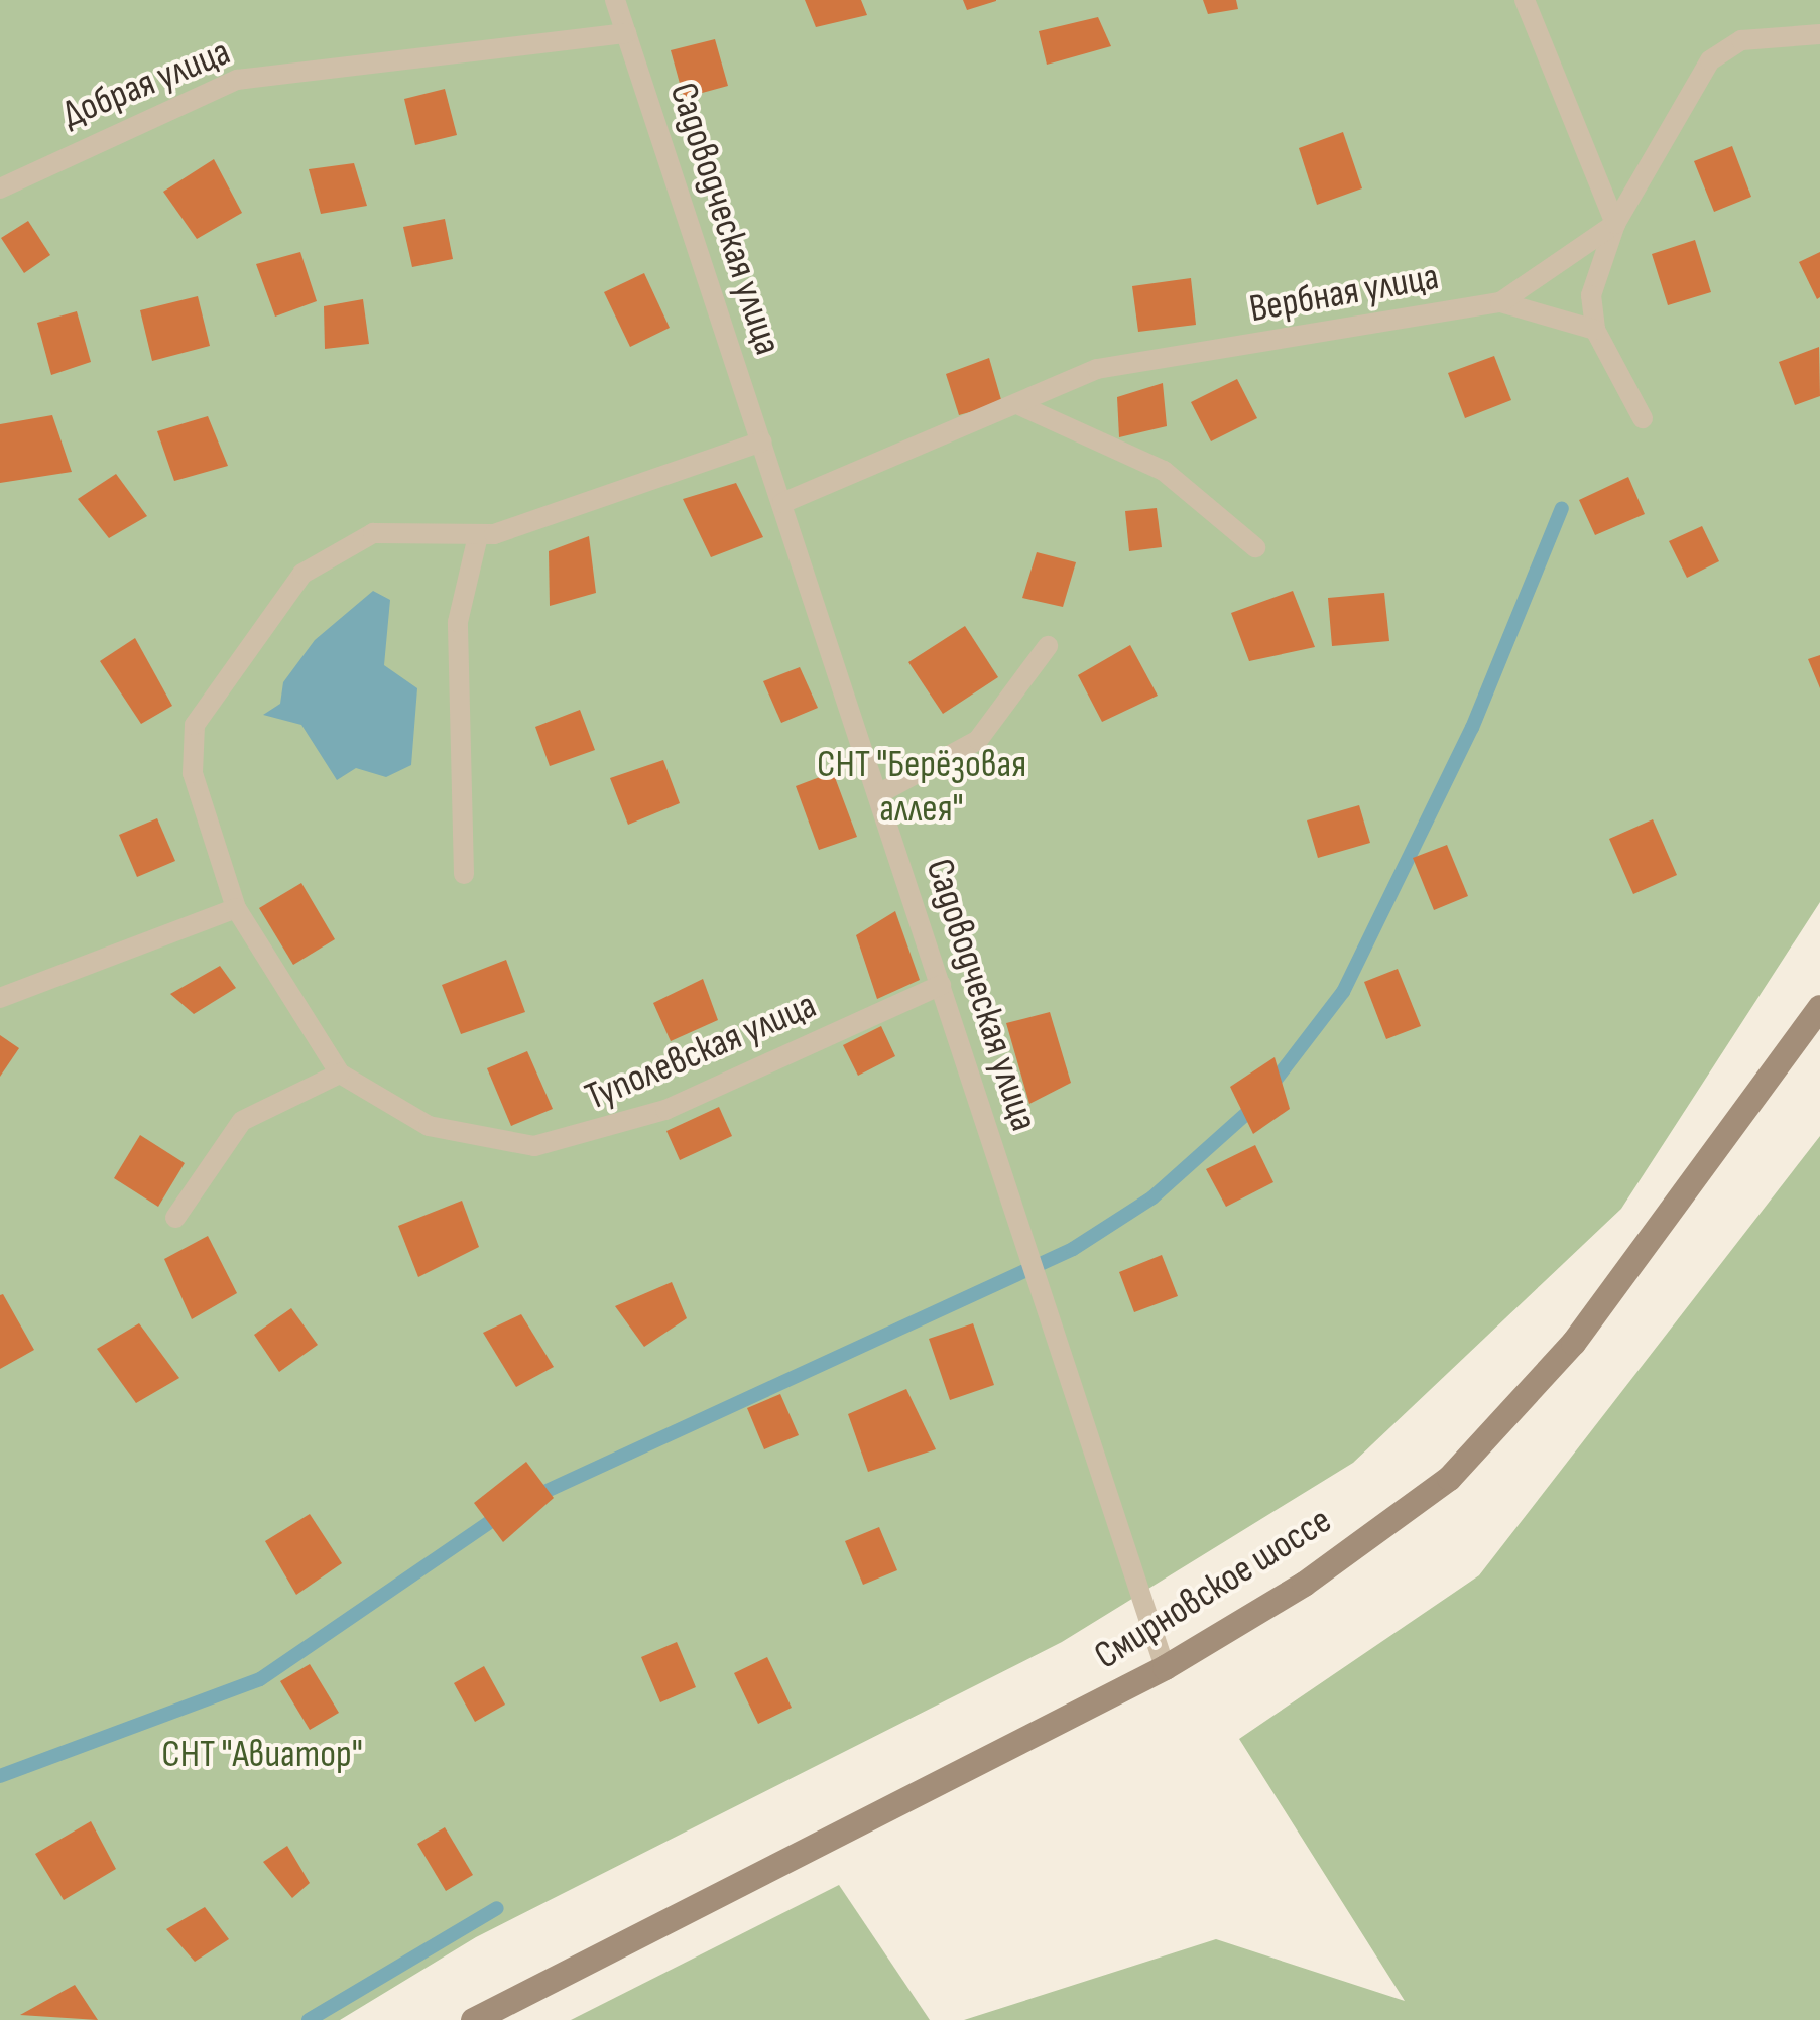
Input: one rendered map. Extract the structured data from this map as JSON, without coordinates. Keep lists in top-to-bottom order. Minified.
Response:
{"streets":{"main road":["Смирновское шоссе"],"lane":["Добрая улица","Садоводческая улица","Вербная улица","Туполевская улица"]},"crossings":[["Добрая улица","Садоводческая улица"],["Садоводческая улица","Вербная улица"],["Садоводческая улица","Туполевская улица"],["Садоводческая улица","Смирновское шоссе"]],"parks":["СНТ \"Берёзовая аллея\"","СНТ \"Авиатор\""]}
